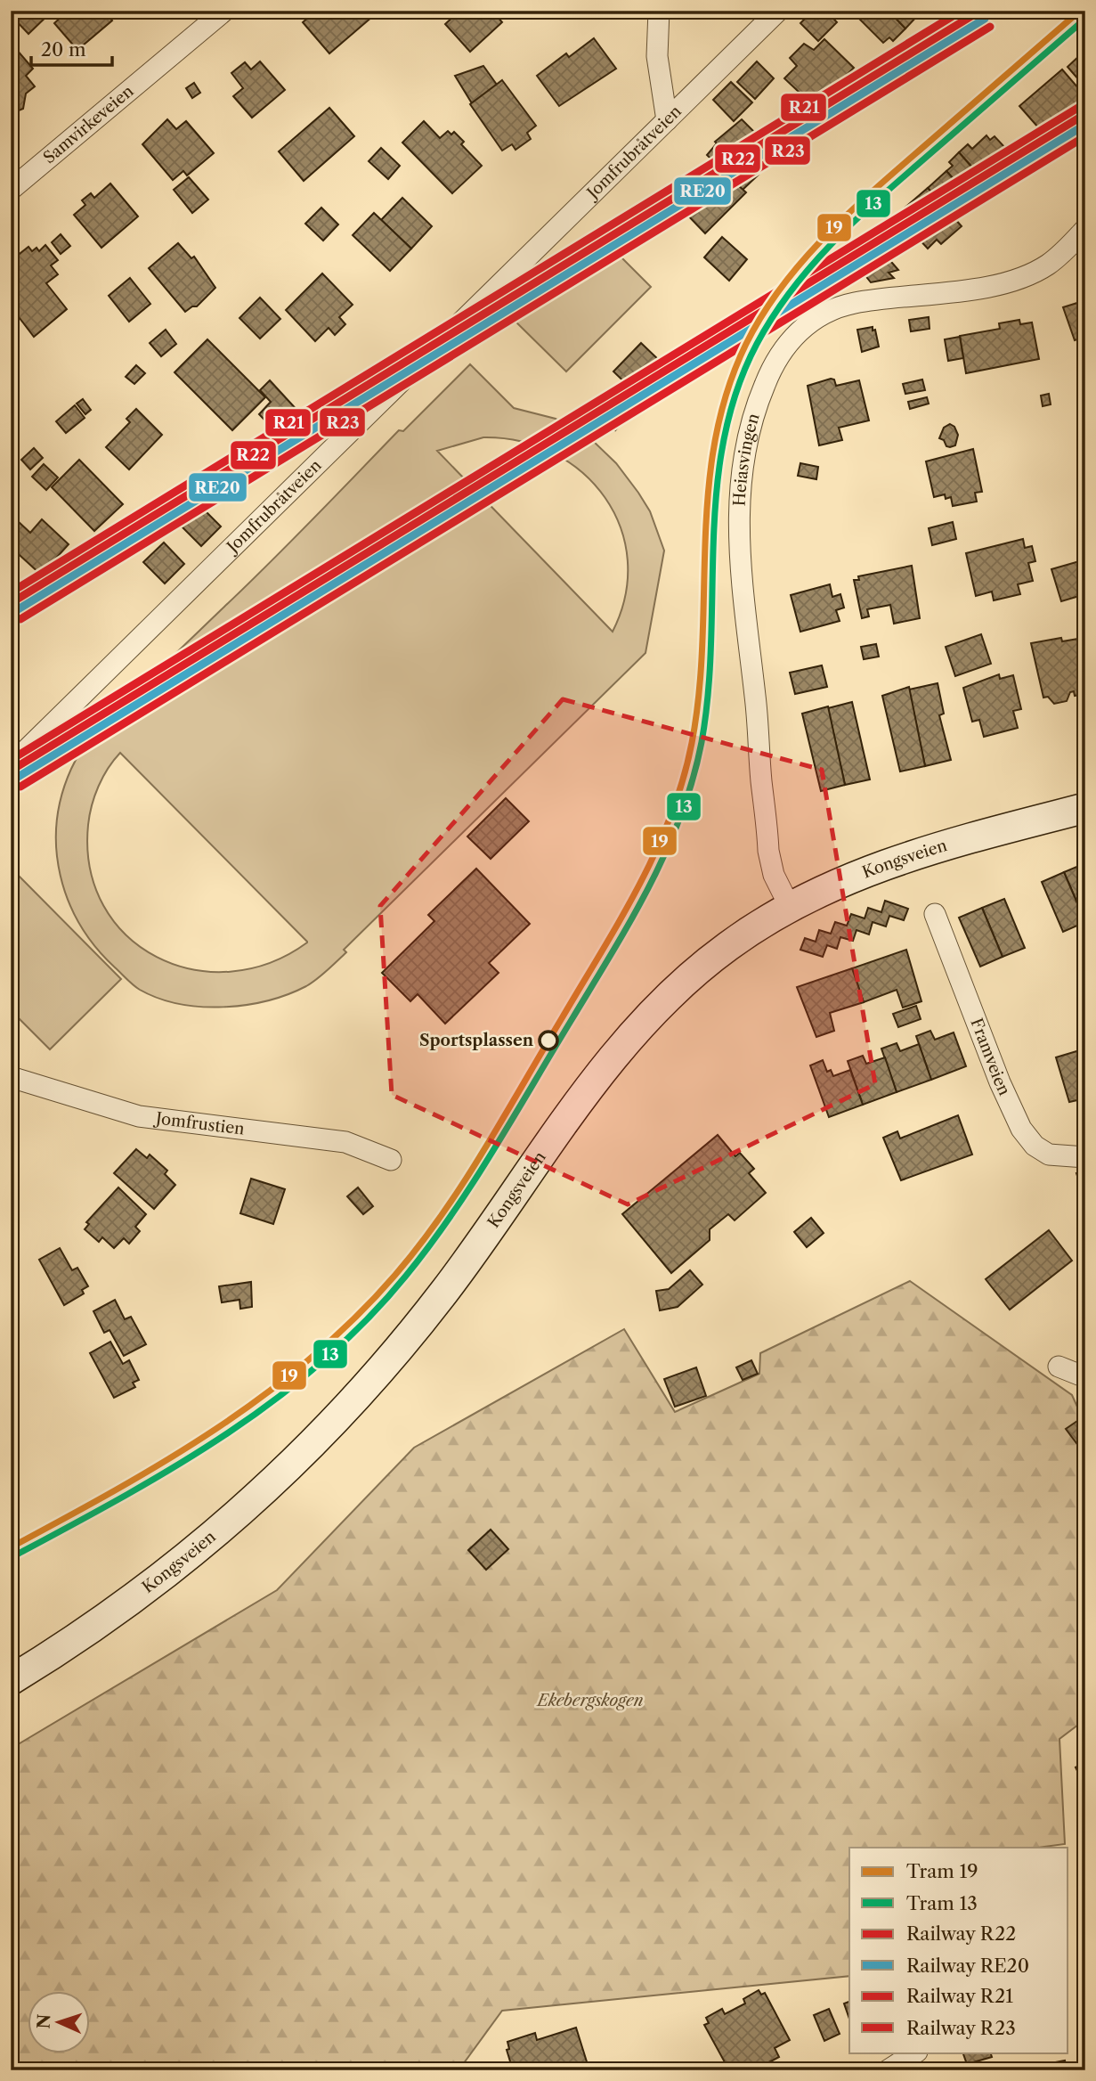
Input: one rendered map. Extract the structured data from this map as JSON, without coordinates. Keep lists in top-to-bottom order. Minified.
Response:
{"streets":{"main road":["Kongsveien"],"street":["Samvirkeveien","Jomfrubråtveien","Heiasvingen","Framveien","Jomfrustien"]},"crossings":[["Heiasvingen","Kongsveien"]],"parks":["Ekebergskogen"],"places":["Sportsplassen"],"lines":["tram line 19","rail line R22","rail line R21","tram line 13","rail line RE20","rail line R23"],"legend":["Tram 19","Tram 13","Railway R22","Railway RE20","Railway R21","Railway R23"],"scale_bar":"20 m","north":"left"}
